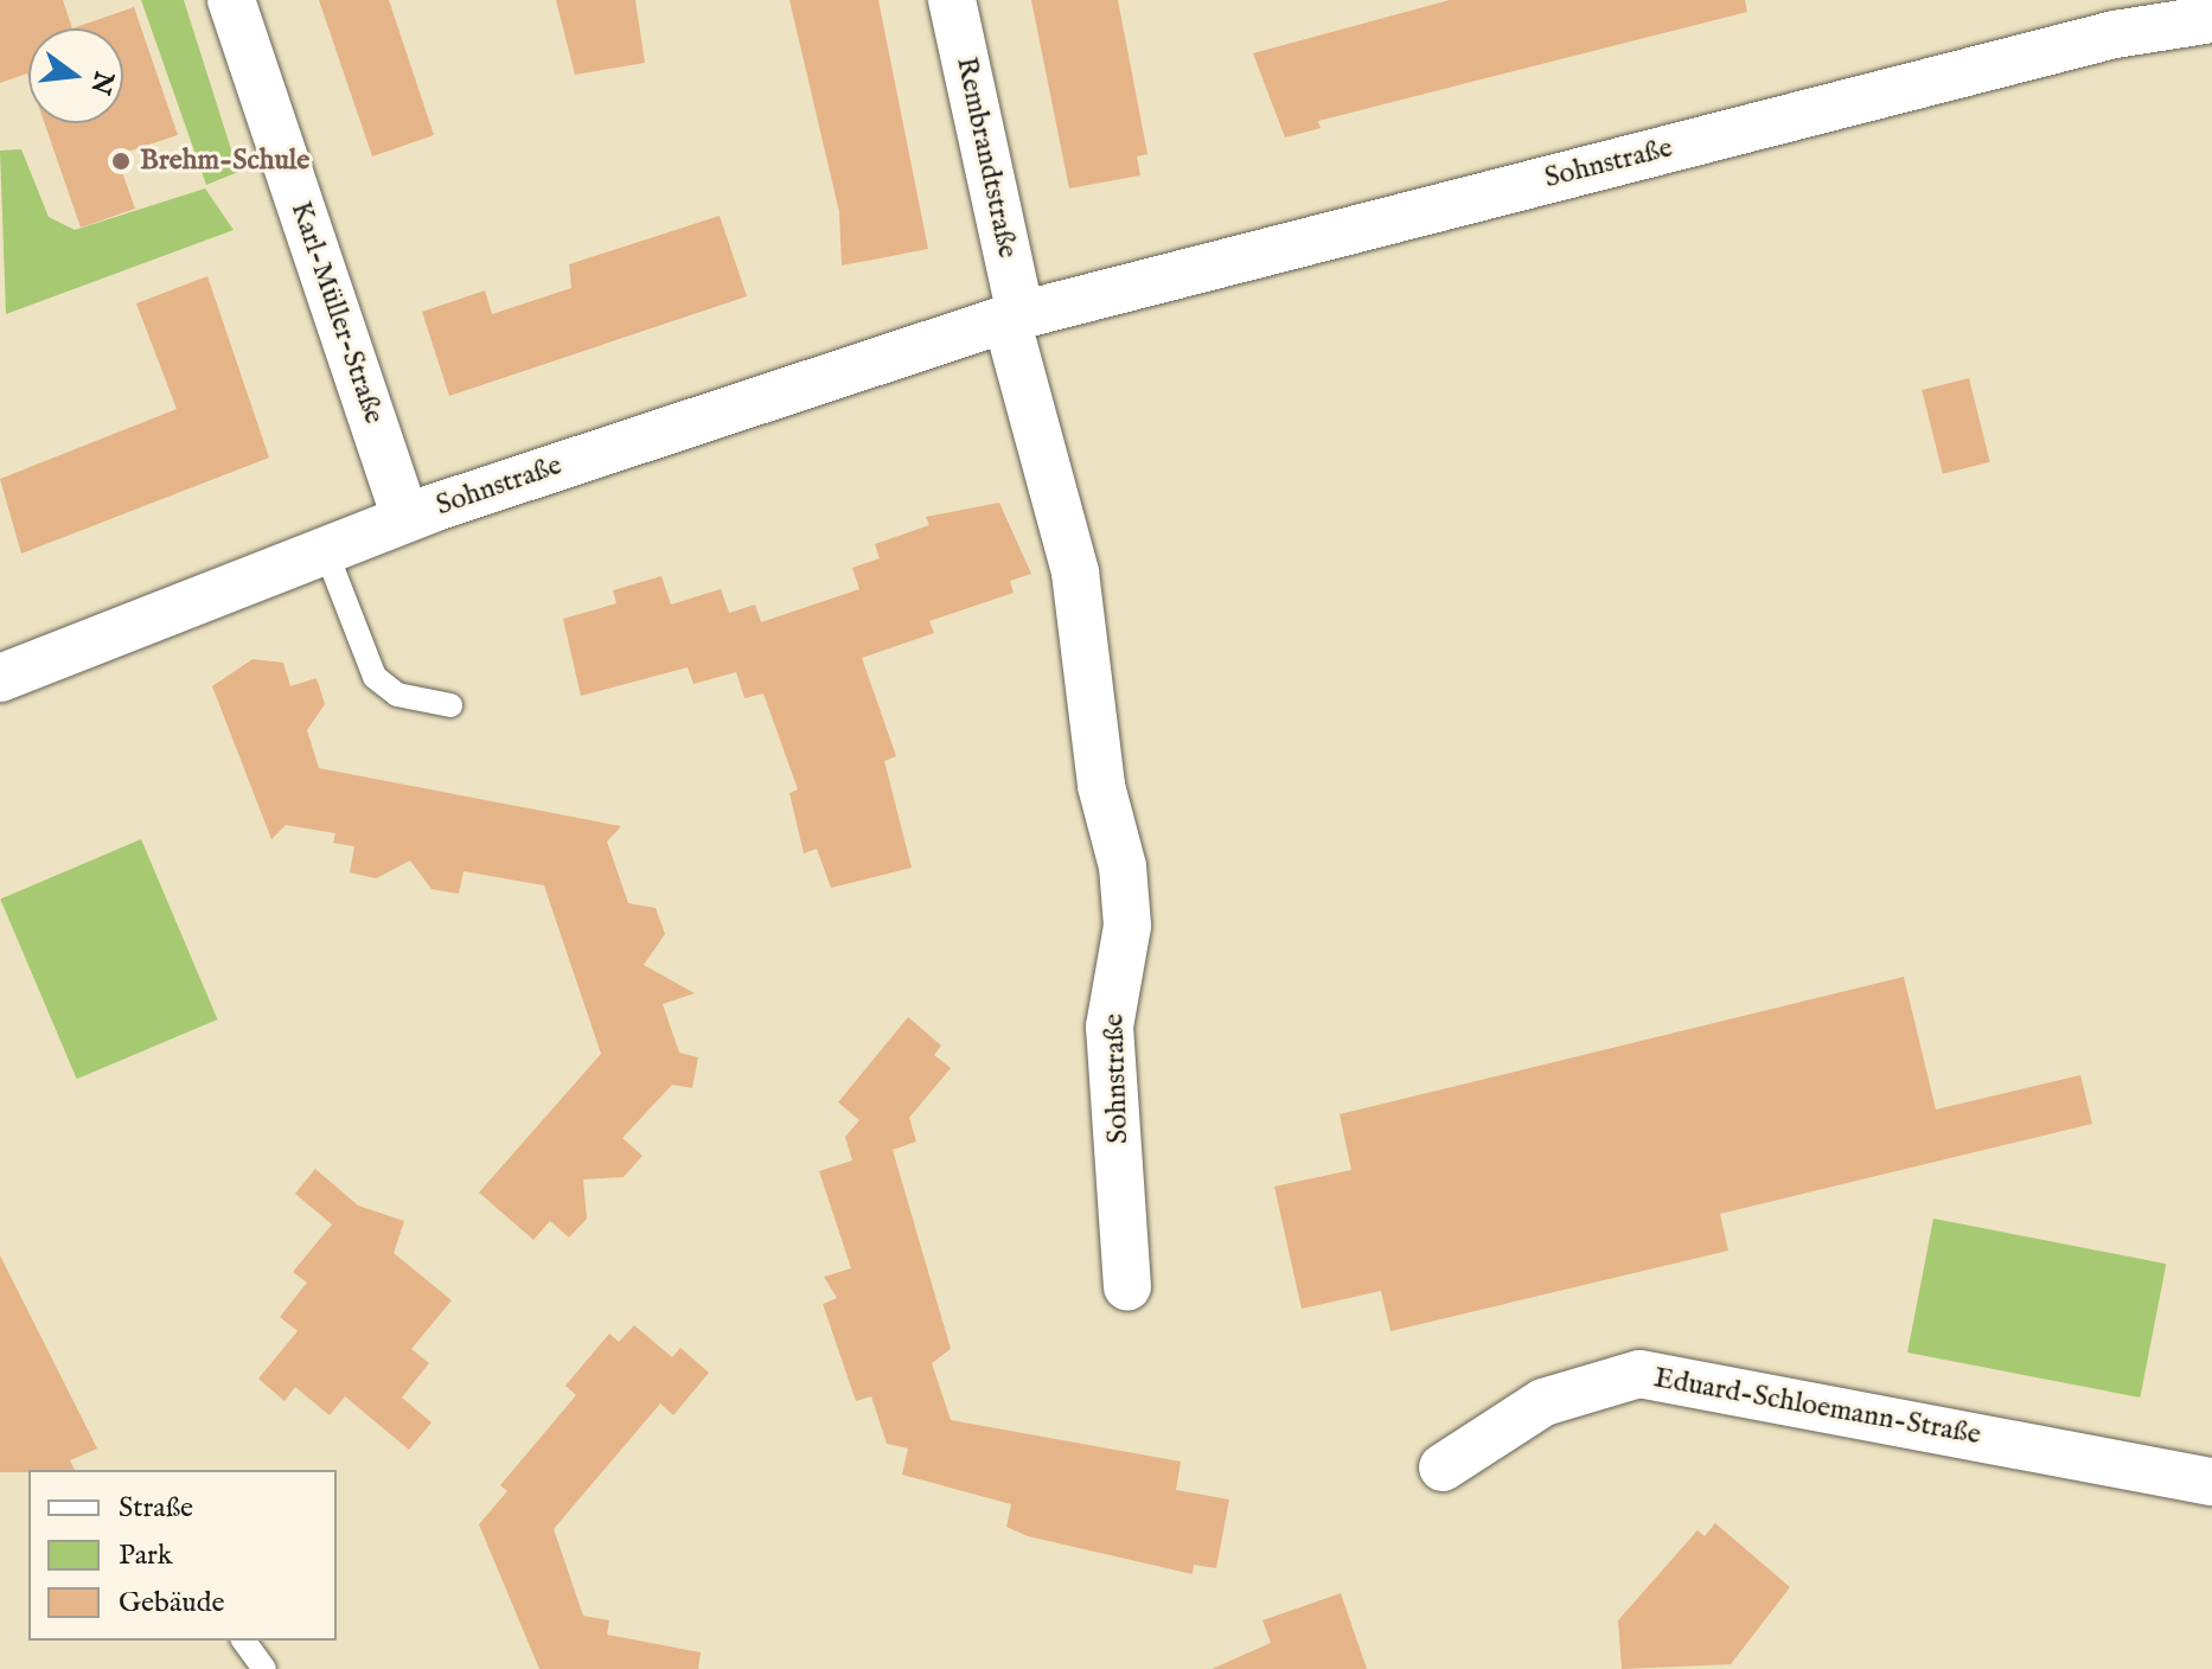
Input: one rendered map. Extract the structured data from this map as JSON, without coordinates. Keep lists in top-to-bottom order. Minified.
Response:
{"streets":{"street":["Rembrandtstraße","Sohnstraße","Karl-Müller-Straße","Eduard-Schloemann-Straße"]},"crossings":[["Rembrandtstraße","Sohnstraße"],["Sohnstraße","Karl-Müller-Straße"]],"places":["Brehm-Schule"],"legend":["Straße","Park","Gebäude"],"north":"right"}
